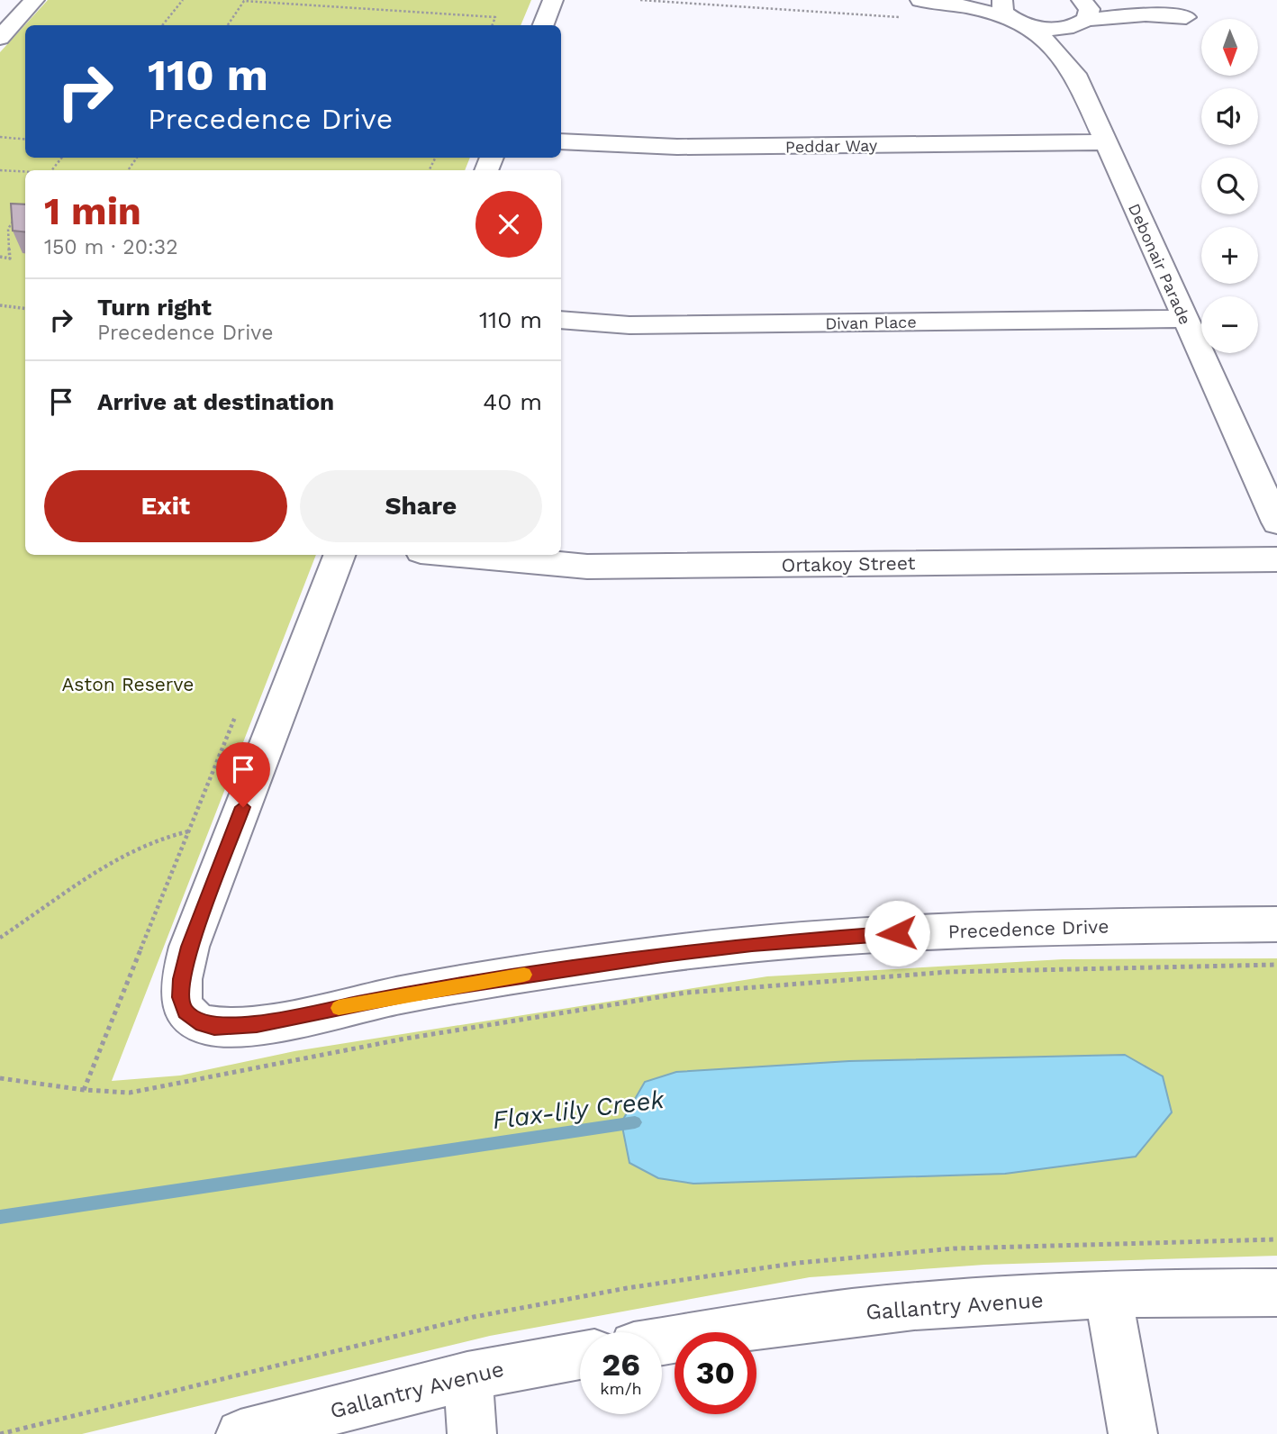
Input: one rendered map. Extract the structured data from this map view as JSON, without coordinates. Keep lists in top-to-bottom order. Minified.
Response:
{"streets":{"street":["Peddar Way","Debonair Parade","Divan Place","Ortakoy Street","Precedence Drive","Gallantry Avenue"]},"crossings":[["Peddar Way","Debonair Parade"],["Debonair Parade","Divan Place"]],"water":["Flax-lily Creek"],"parks":["Aston Reserve"],"north":"bottom","page":{"map_buttons":["+","−"],"turn":["110 m","Precedence Drive"],"heading":["1 min","150 m · 20:32"],"list":[{"name":"Turn right","note":"Precedence Drive","value":"110 m"},{"name":"Arrive at destination","value":"40 m"}],"buttons":["Exit","Share"],"speed":"26 km/h","limit":"30"}}
